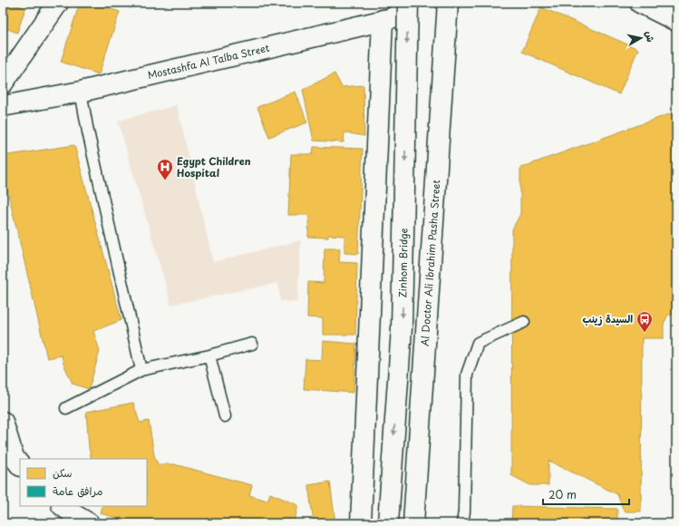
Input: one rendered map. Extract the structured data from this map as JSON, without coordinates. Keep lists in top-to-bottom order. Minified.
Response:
{"streets":{"street":["Mostashfa Al Talba Street","Zinhom Bridge","Al Doctor Ali Ibrahim Pasha Street"]},"crossings":[["Mostashfa Al Talba Street","Zinhom Bridge"]],"places":{"hospital":["Egypt Children Hospital"],"bus stop":["السيدة زينب"]},"legend":["سكن","مرافق عامة"],"scale_bar":"20 m","north":"right"}
